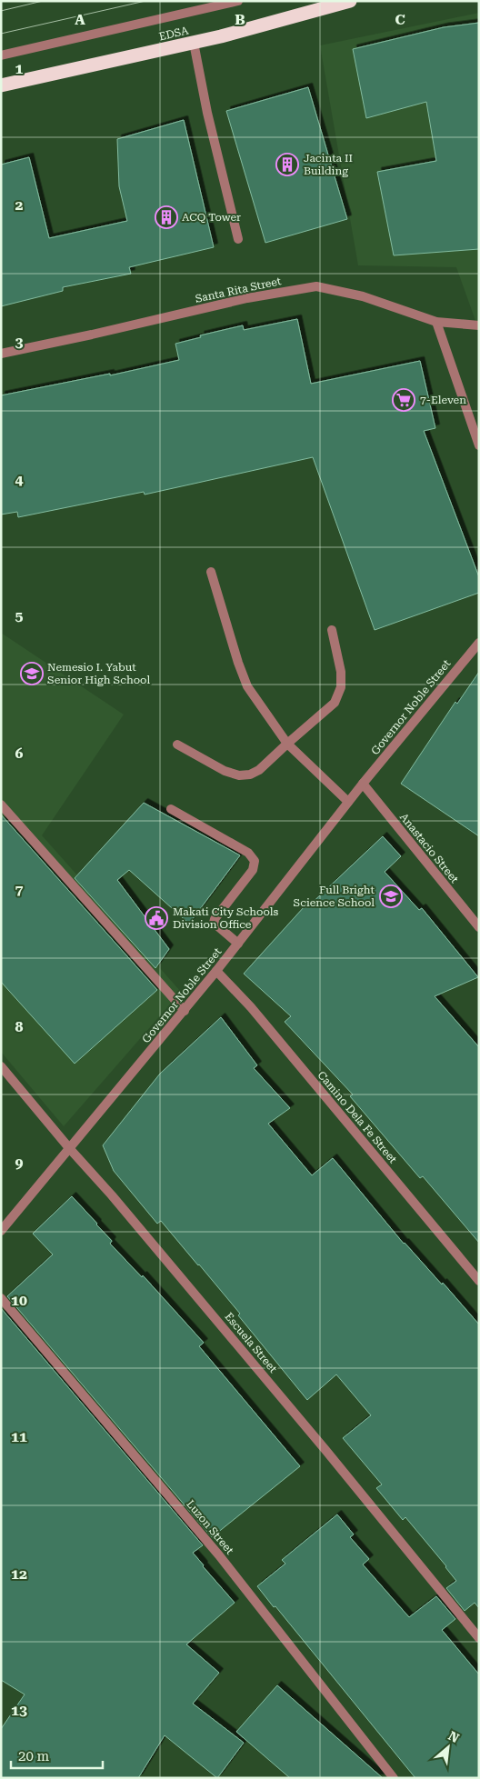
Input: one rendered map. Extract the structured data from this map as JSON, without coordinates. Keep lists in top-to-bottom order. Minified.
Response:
{"streets":{"highway":["EDSA"],"street":["Santa Rita Street","Governor Noble Street","Anastacio Street","Camino Dela Fe Street","Escuela Street","Luzon Street"]},"crossings":[["Governor Noble Street","Anastacio Street"],["Governor Noble Street","Camino Dela Fe Street"],["Governor Noble Street","Escuela Street"]],"places":{"building":["Jacinta II Building","ACQ Tower"],"supermarket":["7-Eleven"],"school or university":["Nemesio I. Yabut Senior High School","Full Bright Science School"],"public building":["Makati City Schools Division Office"]},"scale_bar":"20 m","north":"top right","grid":{"columns":["A","B","C"],"rows":["1","2","3","4","5","6","7","8","9","10","11","12","13"]}}
